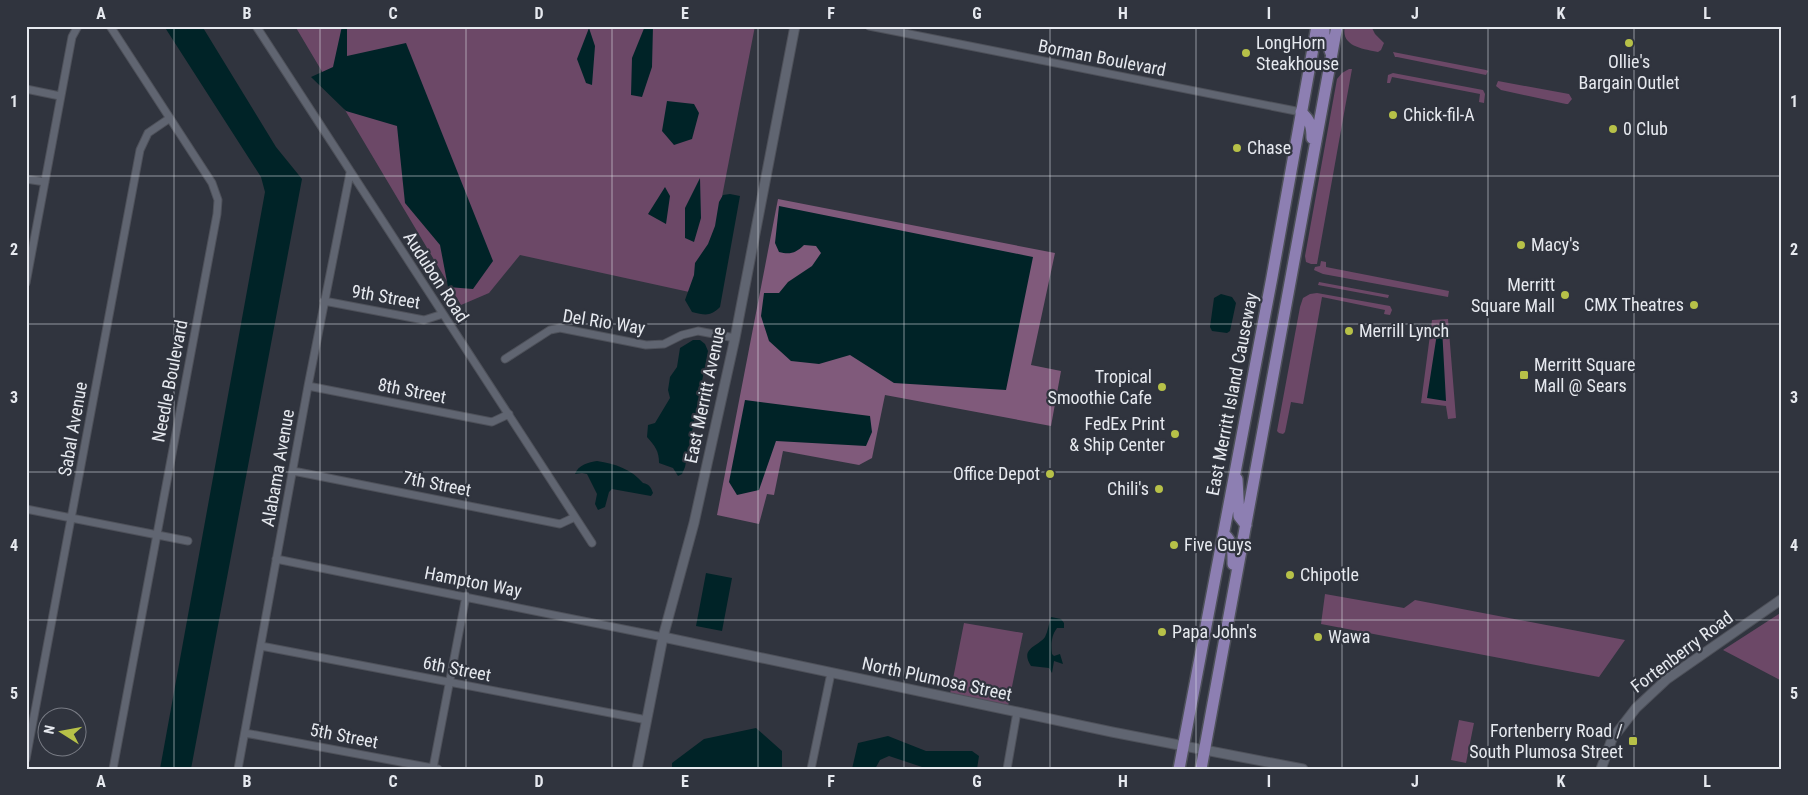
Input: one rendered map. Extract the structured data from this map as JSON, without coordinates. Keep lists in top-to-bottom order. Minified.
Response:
{"streets":{"main road":["East Merritt Island Causeway"],"street":["Borman Boulevard","Audubon Road","9th Street","Del Rio Way","Needle Boulevard","8th Street","East Merritt Avenue","Sabal Avenue","Alabama Avenue","7th Street","Hampton Way","Fortenberry Road","6th Street","North Plumosa Street","5th Street"]},"crossings":[["Borman Boulevard","East Merritt Island Causeway"],["Audubon Road","9th Street"],["Audubon Road","8th Street"],["Audubon Road","Alabama Avenue"],["Audubon Road","7th Street"],["9th Street","Alabama Avenue"],["Del Rio Way","East Merritt Avenue"],["Needle Boulevard","Sabal Avenue"],["8th Street","Alabama Avenue"],["East Merritt Island Causeway","North Plumosa Street"],["East Merritt Avenue","Hampton Way"],["East Merritt Avenue","6th Street"],["East Merritt Avenue","North Plumosa Street"],["Alabama Avenue","7th Street"],["Alabama Avenue","Hampton Way"],["Alabama Avenue","6th Street"],["Alabama Avenue","5th Street"],["Hampton Way","North Plumosa Street"]],"places":{"other":["Ollie's Bargain Outlet","LongHorn Steakhouse","Chick-fil-A","0 Club","Chase","Macy's","Merritt Square Mall","CMX Theatres","Merrill Lynch","Tropical Smoothie Cafe","FedEx Print & Ship Center","Office Depot","Chili's","Five Guys","Chipotle","Papa John's","Wawa"],"transit":["Merritt Square Mall @ Sears","Fortenberry Road / South Plumosa Street"]},"north":"left","grid":{"columns":["A","B","C","D","E","F","G","H","I","J","K","L"],"rows":["1","2","3","4","5"]}}
